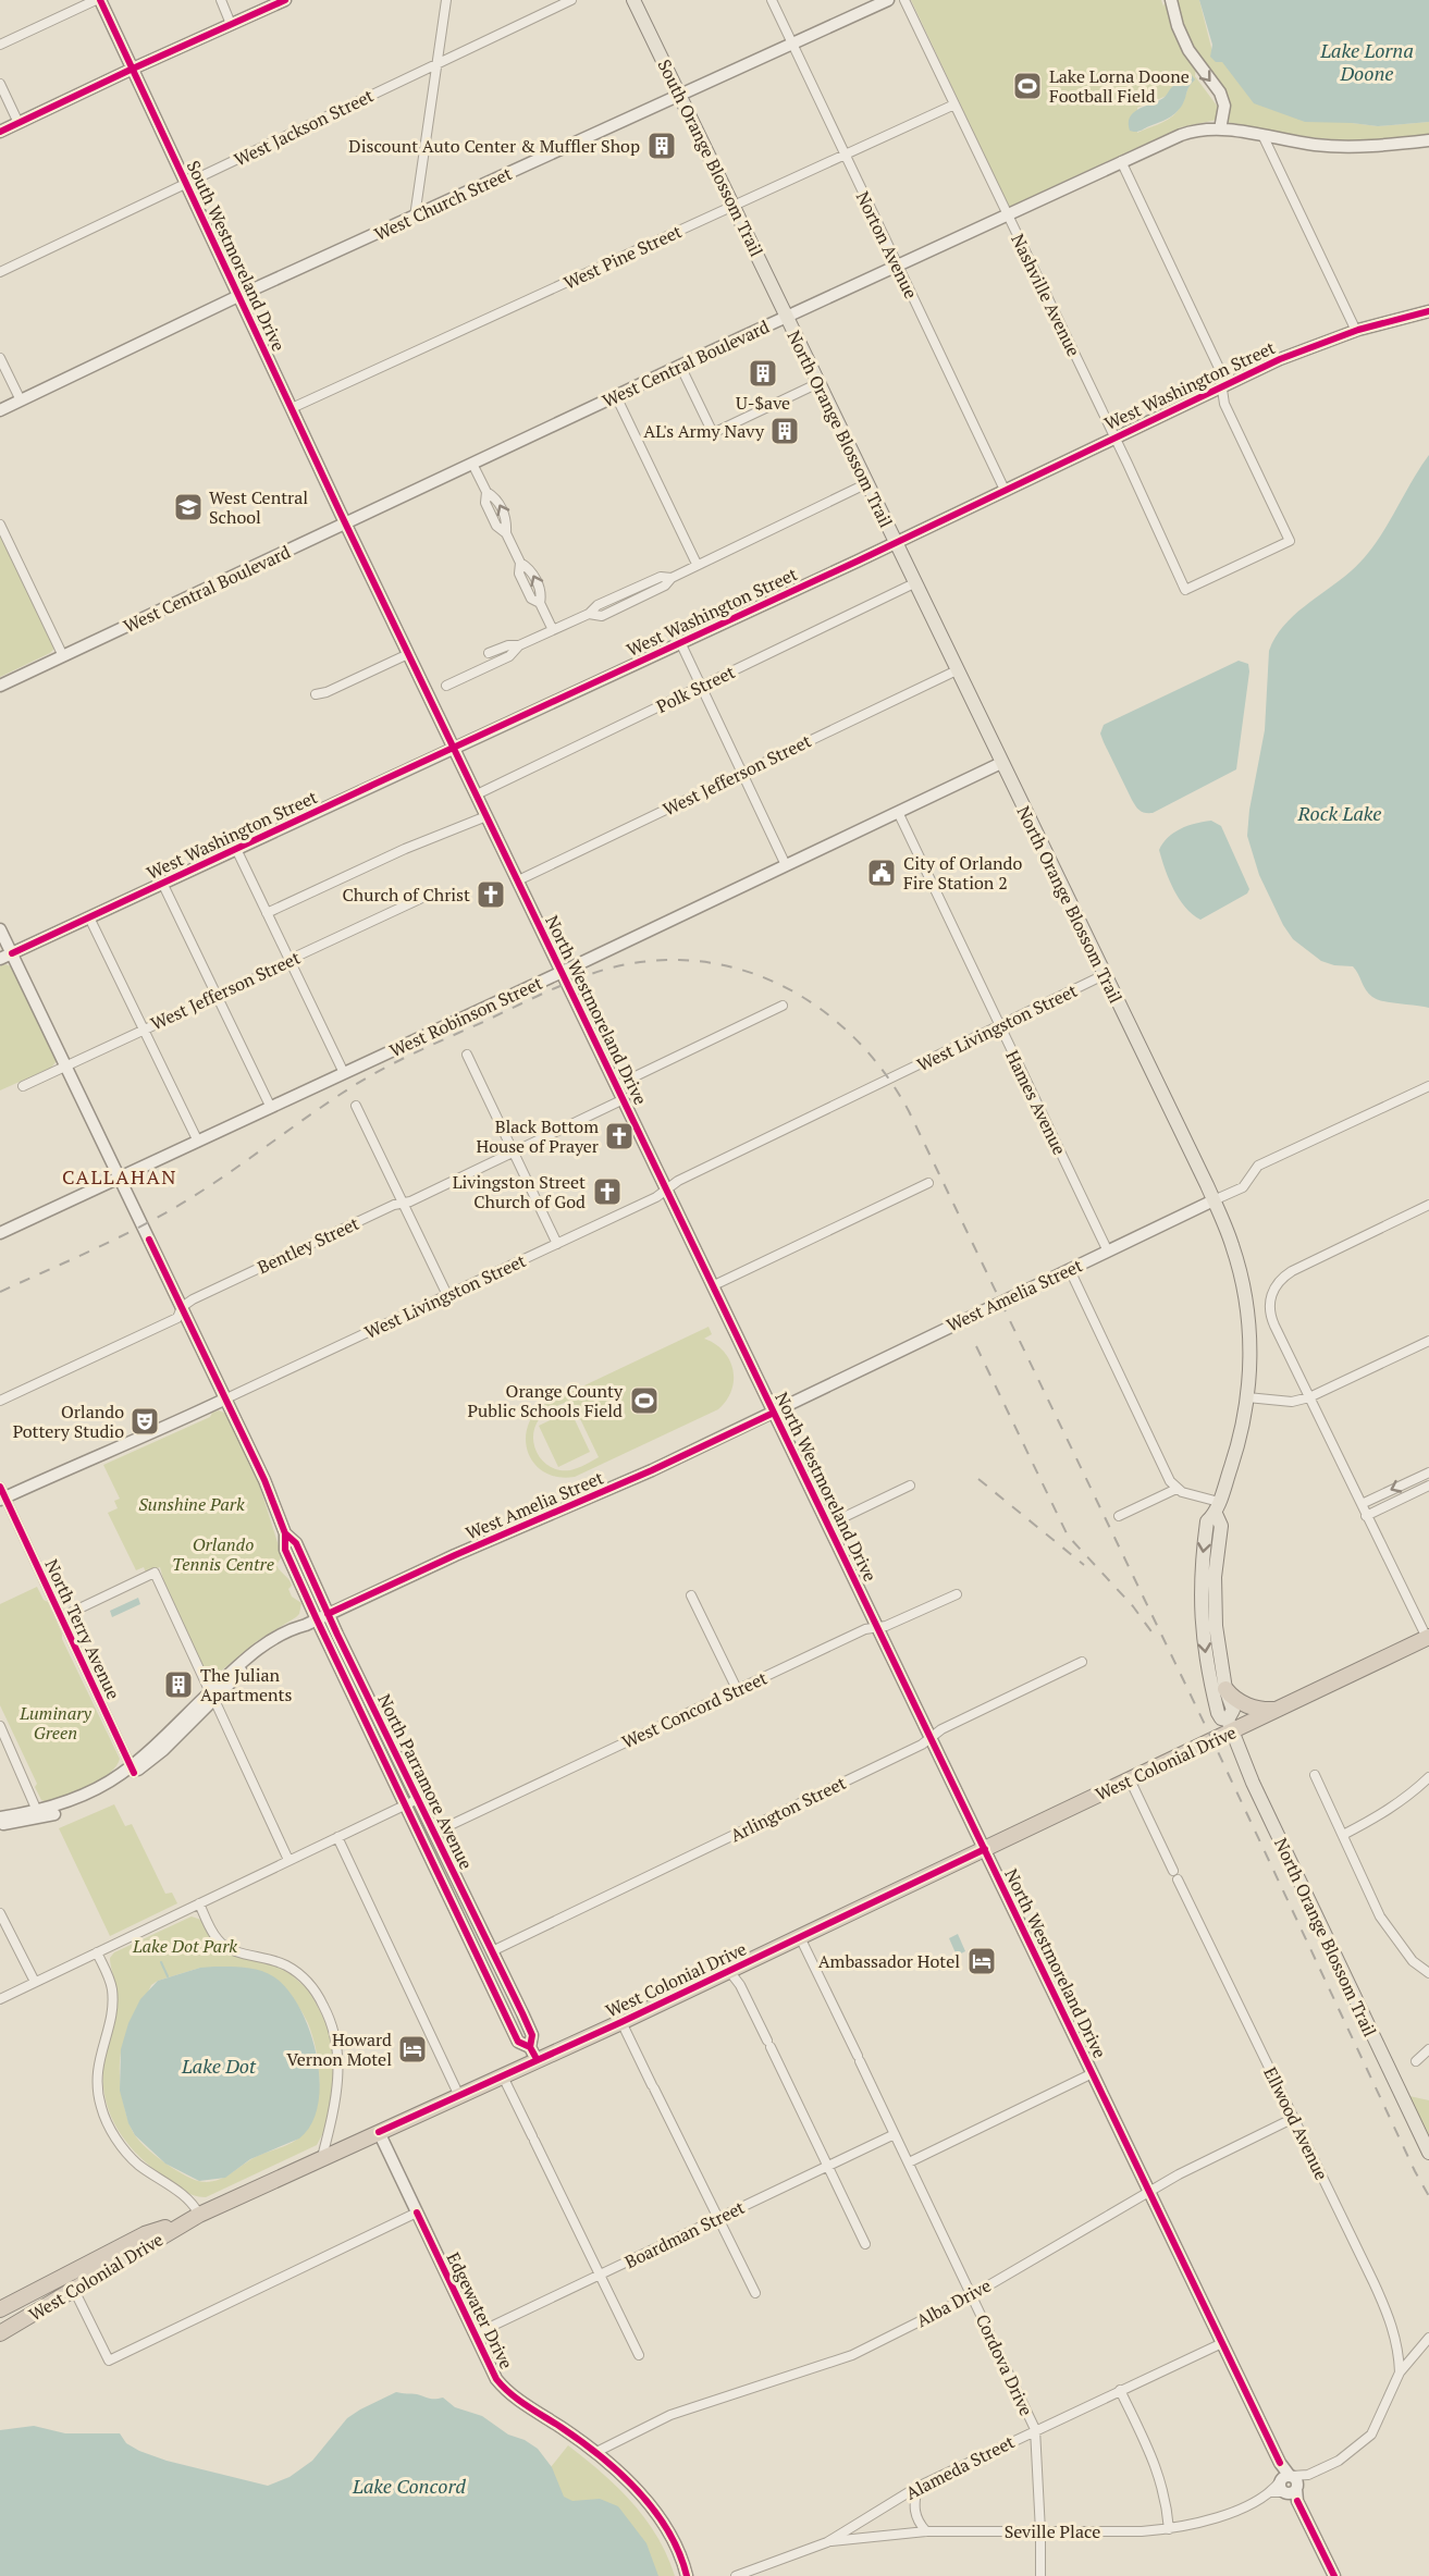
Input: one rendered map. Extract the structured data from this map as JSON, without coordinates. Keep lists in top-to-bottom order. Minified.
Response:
{"streets":{"highway":["West Colonial Drive"],"main road":["South Orange Blossom Trail","North Orange Blossom Trail"],"street":["West Jackson Street","West Church Street","Norton Avenue","South Westmoreland Drive","West Pine Street","Nashville Avenue","West Central Boulevard","West Washington Street","Polk Street","West Jefferson Street","North Westmoreland Drive","West Robinson Street","West Livingston Street","Hames Avenue","Bentley Street","West Amelia Street","North Terry Avenue","West Concord Street","North Parramore Avenue","Arlington Street","Ellwood Avenue","Boardman Street","Alba Drive","Edgewater Drive","Cordova Drive","Alameda Street","Seville Place"]},"crossings":[["West Jackson Street","South Westmoreland Drive"],["South Orange Blossom Trail","West Church Street"],["South Orange Blossom Trail","West Pine Street"],["South Orange Blossom Trail","West Central Boulevard"],["South Orange Blossom Trail","North Orange Blossom Trail"],["West Church Street","Norton Avenue"],["West Church Street","South Westmoreland Drive"],["Norton Avenue","West Pine Street"],["Norton Avenue","West Central Boulevard"],["Norton Avenue","West Washington Street"],["South Westmoreland Drive","West Pine Street"],["South Westmoreland Drive","West Central Boulevard"],["South Westmoreland Drive","North Westmoreland Drive"],["West Pine Street","Nashville Avenue"],["Nashville Avenue","West Central Boulevard"],["Nashville Avenue","West Washington Street"],["West Central Boulevard","North Orange Blossom Trail"],["West Central Boulevard","North Westmoreland Drive"],["West Washington Street","North Orange Blossom Trail"],["West Washington Street","North Westmoreland Drive"],["West Washington Street","North Parramore Avenue"],["North Orange Blossom Trail","Polk Street"],["North Orange Blossom Trail","West Jefferson Street"],["North Orange Blossom Trail","West Robinson Street"],["North Orange Blossom Trail","West Livingston Street"],["North Orange Blossom Trail","West Amelia Street"],["North Orange Blossom Trail","West Colonial Drive"],["Polk Street","North Westmoreland Drive"],["West Jefferson Street","North Westmoreland Drive"],["West Jefferson Street","North Parramore Avenue"],["North Westmoreland Drive","West Robinson Street"],["North Westmoreland Drive","West Livingston Street"],["North Westmoreland Drive","Bentley Street"],["North Westmoreland Drive","West Amelia Street"],["North Westmoreland Drive","West Concord Street"],["North Westmoreland Drive","West Colonial Drive"],["North Westmoreland Drive","Arlington Street"],["North Westmoreland Drive","Alba Drive"],["North Westmoreland Drive","Alameda Street"],["North Westmoreland Drive","Seville Place"],["West Robinson Street","Hames Avenue"],["West Robinson Street","North Parramore Avenue"],["West Livingston Street","Hames Avenue"],["West Livingston Street","North Terry Avenue"],["West Livingston Street","North Parramore Avenue"],["Hames Avenue","West Amelia Street"],["Bentley Street","North Parramore Avenue"],["West Amelia Street","North Terry Avenue"],["West Amelia Street","North Parramore Avenue"],["West Concord Street","North Parramore Avenue"],["West Colonial Drive","North Parramore Avenue"],["West Colonial Drive","Ellwood Avenue"],["West Colonial Drive","Edgewater Drive"],["West Colonial Drive","Cordova Drive"],["North Parramore Avenue","Arlington Street"],["Ellwood Avenue","Alba Drive"],["Boardman Street","Edgewater Drive"],["Boardman Street","Cordova Drive"],["Alba Drive","Edgewater Drive"],["Alba Drive","Cordova Drive"],["Cordova Drive","Alameda Street"],["Cordova Drive","Seville Place"],["Alameda Street","Seville Place"]],"districts":["CALLAHAN"],"water":["Lake Lorna Doone","Rock Lake","Lake Dot","Lake Concord"],"parks":["Sunshine Park","Orlando Tennis Centre","Luminary Green","Lake Dot Park"],"places":{"sports":["Lake Lorna Doone Football Field","Orange County Public Schools Field"],"building":["Discount Auto Center & Muffler Shop","U-$ave","AL's Army Navy","The Julian Apartments"],"school or university":["West Central School"],"public building":["City of Orlando Fire Station 2"],"church":["Church of Christ","Black Bottom House of Prayer","Livingston Street Church of God"],"theatre":["Orlando Pottery Studio"],"hotel":["Ambassador Hotel","Howard Vernon Motel"]}}
